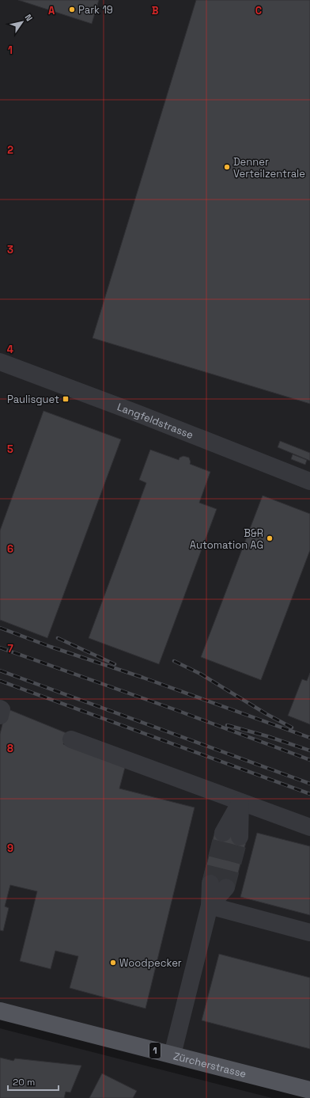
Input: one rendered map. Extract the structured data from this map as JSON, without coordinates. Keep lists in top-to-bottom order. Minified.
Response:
{"streets":{"main road":["1","Zürcherstrasse"],"street":["Langfeldstrasse"]},"places":{"other":["Park 19","Denner Verteilzentrale","B&R Automation AG","Woodpecker"],"transit":["Paulisguet"]},"scale_bar":"20 m","north":"top right","grid":{"columns":["A","B","C"],"rows":["1","2","3","4","5","6","7","8","9"]}}
